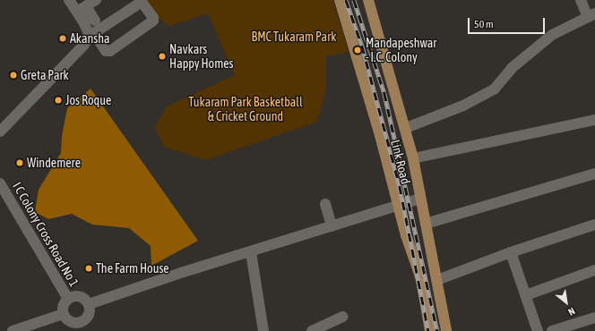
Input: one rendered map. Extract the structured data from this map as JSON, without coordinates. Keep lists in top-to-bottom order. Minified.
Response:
{"streets":{"main road":["Link Road"],"street":["I C Colony Cross Road No 1"]},"parks":["BMC Tukaram Park","Tukaram Park Basketball & Cricket Ground"],"places":["Akansha","Mandapeshwar - I.C. Colony","Navkars Happy Homes","Greta Park","Jos Roque","Windemere","The Farm House"],"scale_bar":"50 m","north":"bottom right"}
